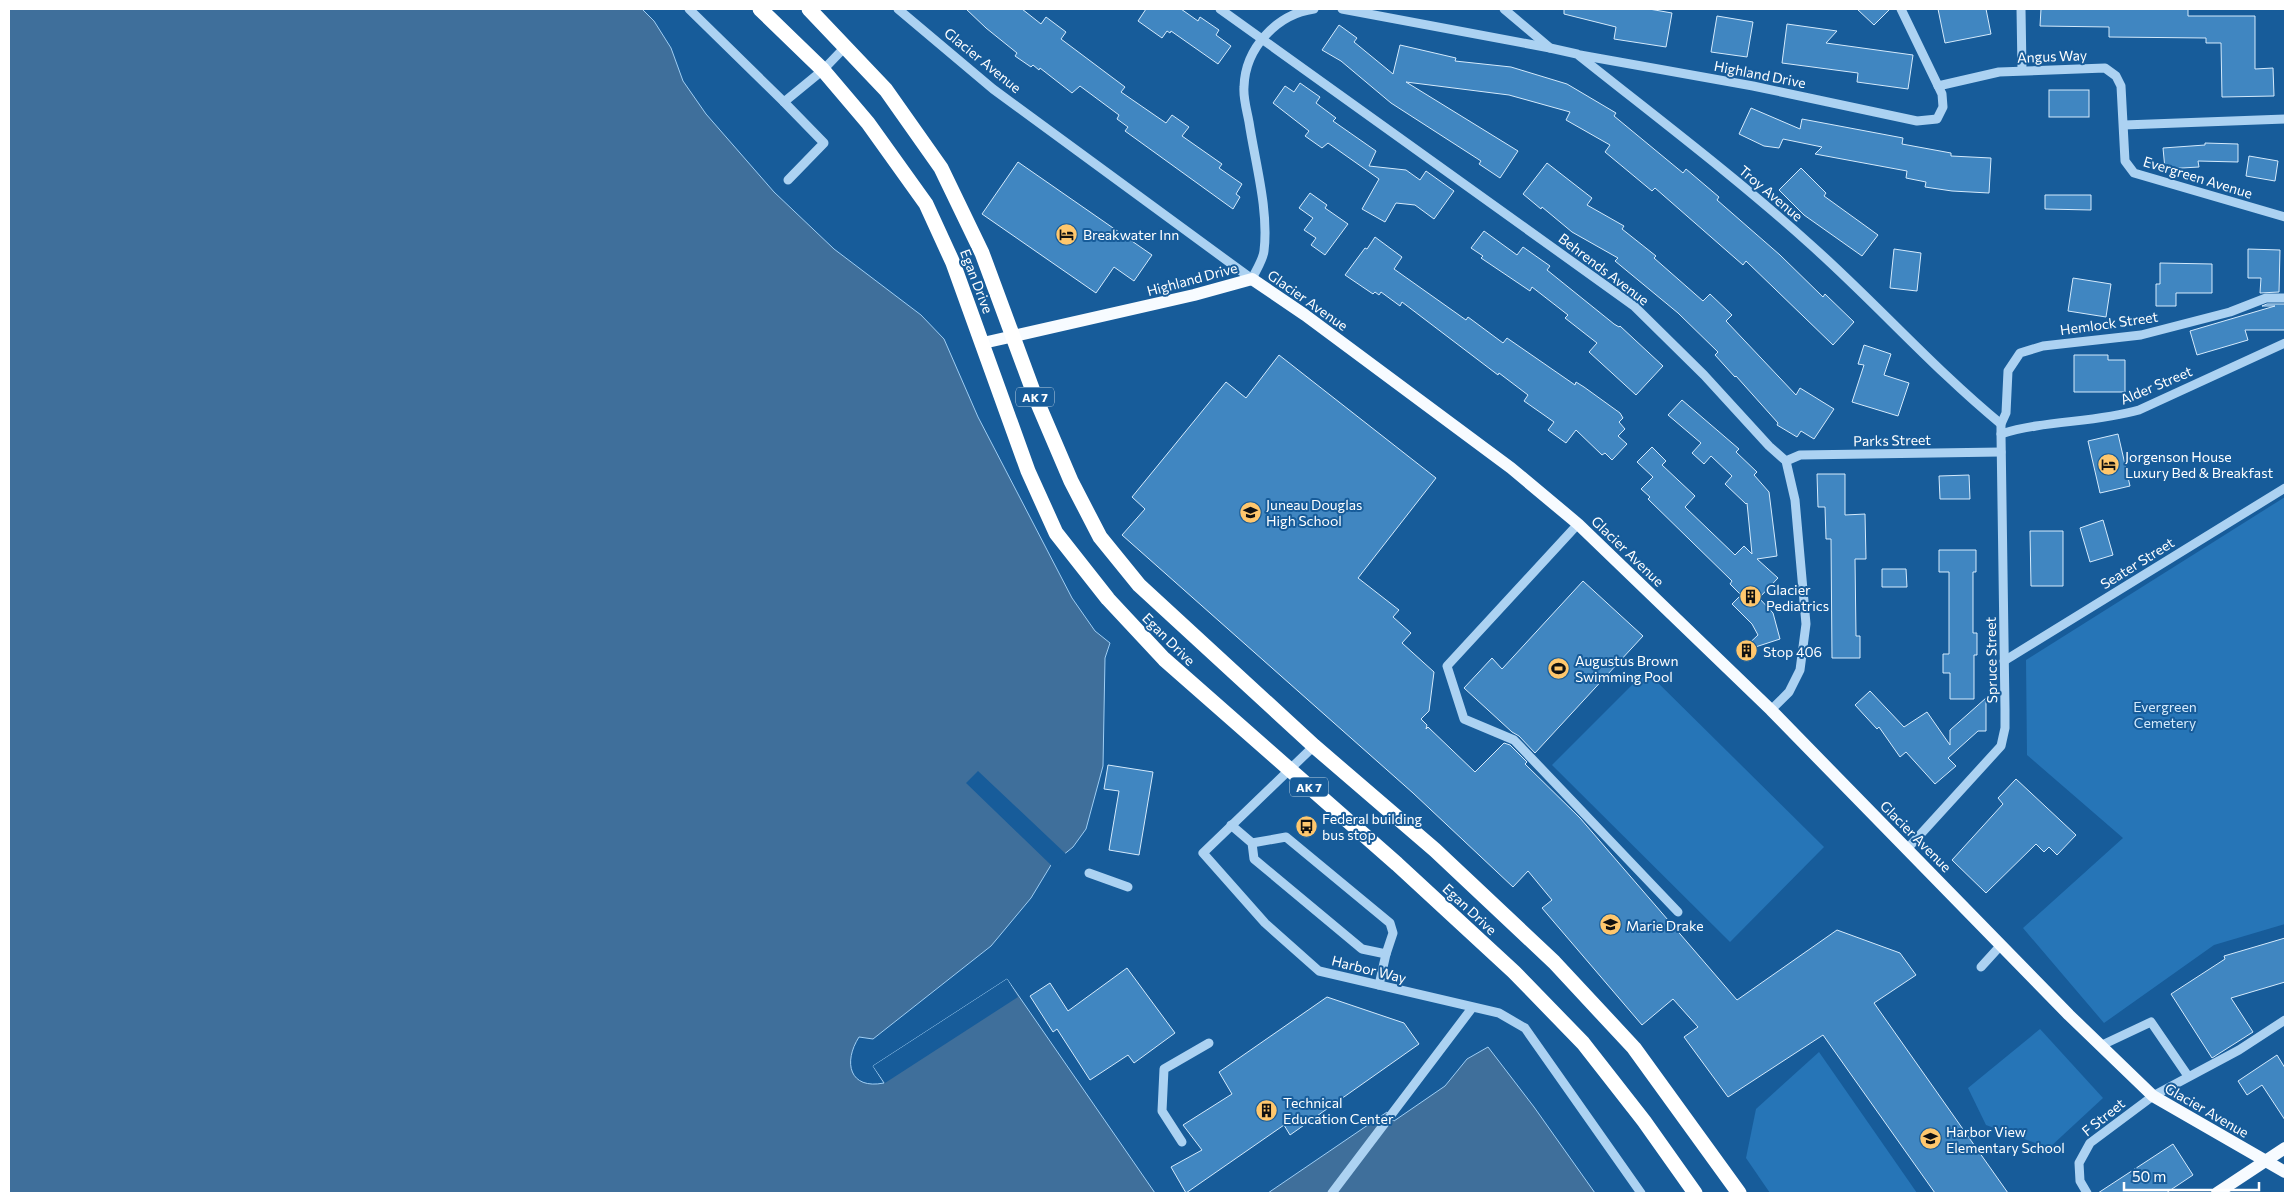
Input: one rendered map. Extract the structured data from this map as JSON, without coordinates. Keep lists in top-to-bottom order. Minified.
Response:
{"streets":{"highway":["Egan Drive","AK 7"],"main road":["Glacier Avenue","Highland Drive"],"street":["Angus Way","Evergreen Avenue","Troy Avenue","Behrends Avenue","Hemlock Street","Alder Street","Parks Street","Seater Street","Spruce Street","Harbor Way","F Street"]},"crossings":[["Angus Way","Highland Drive"],["Angus Way","Evergreen Avenue"],["Glacier Avenue","Highland Drive"],["Glacier Avenue","Spruce Street"],["Glacier Avenue","F Street"],["Highland Drive","Troy Avenue"],["Highland Drive","Behrends Avenue"],["Highland Drive","Egan Drive"],["Troy Avenue","Hemlock Street"],["Behrends Avenue","Parks Street"],["Egan Drive","Harbor Way"],["Hemlock Street","Alder Street"],["Hemlock Street","Spruce Street"],["Alder Street","Spruce Street"],["Parks Street","Spruce Street"],["Seater Street","Spruce Street"]],"parks":["Evergreen Cemetery"],"places":{"hotel":["Breakwater Inn","Jorgenson House Luxury Bed & Breakfast"],"school or university":["Juneau Douglas High School","Marie Drake","Harbor View Elementary School"],"building":["Glacier Pediatrics","Stop 406","Technical Education Center"],"sports":["Augustus Brown Swimming Pool"],"bus stop":["Federal building bus stop"]},"scale_bar":"50 m"}
